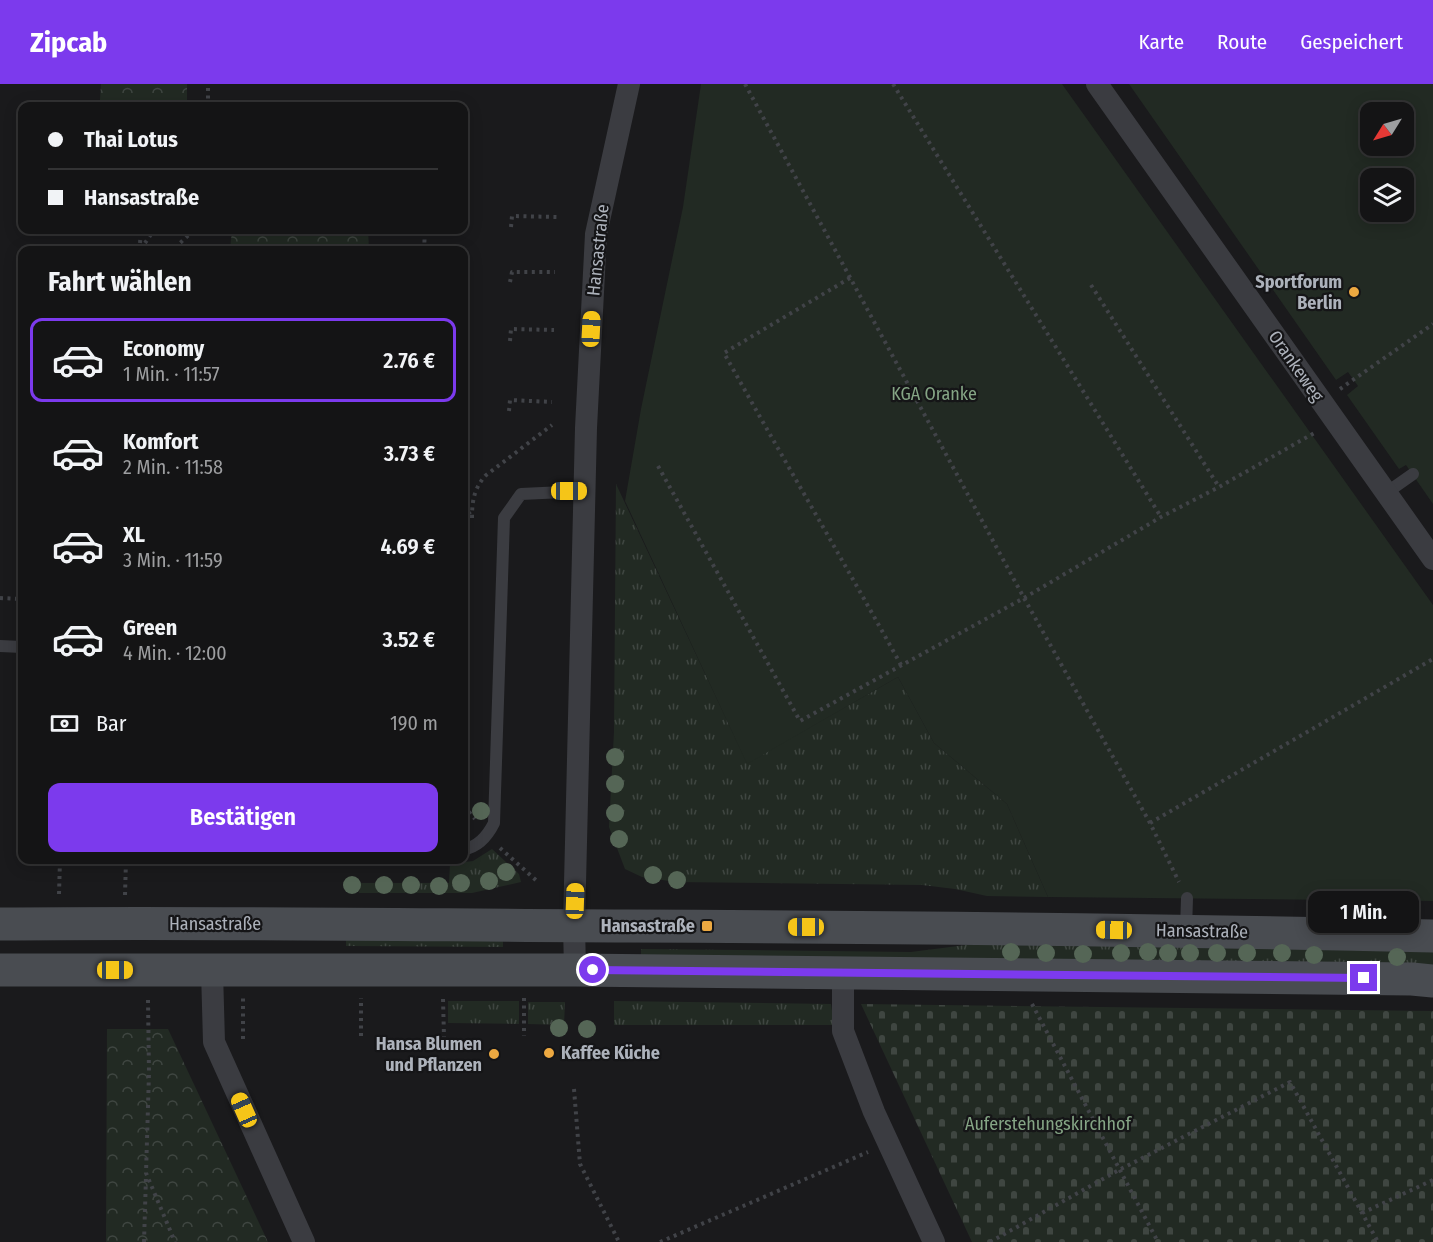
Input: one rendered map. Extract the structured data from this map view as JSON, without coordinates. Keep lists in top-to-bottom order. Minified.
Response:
{"streets":{"main road":["Hansastraße"],"street":["Orankeweg"]},"parks":["KGA Oranke","Auferstehungskirchhof"],"places":{"other":["Sportforum Berlin","Kaffee Küche","Hansa Blumen und Pflanzen"],"transit":["Hansastraße"]},"north":"bottom left","page":{"header":"Zipcab","nav":["Karte","Route","Gespeichert"],"banner":["Thai Lotus","Hansastraße"],"heading":"Fahrt wählen","list":[{"name":"Economy","note":"1 Min. · 11:57","value":"2.76 €"},{"name":"Komfort","note":"2 Min. · 11:58","value":"3.73 €"},{"name":"XL","note":"3 Min. · 11:59","value":"4.69 €"},{"name":"Green","note":"4 Min. · 12:00","value":"3.52 €"}],"pay":["Bar","190 m"],"buttons":"Bestätigen","bubble":"1 Min."}}
